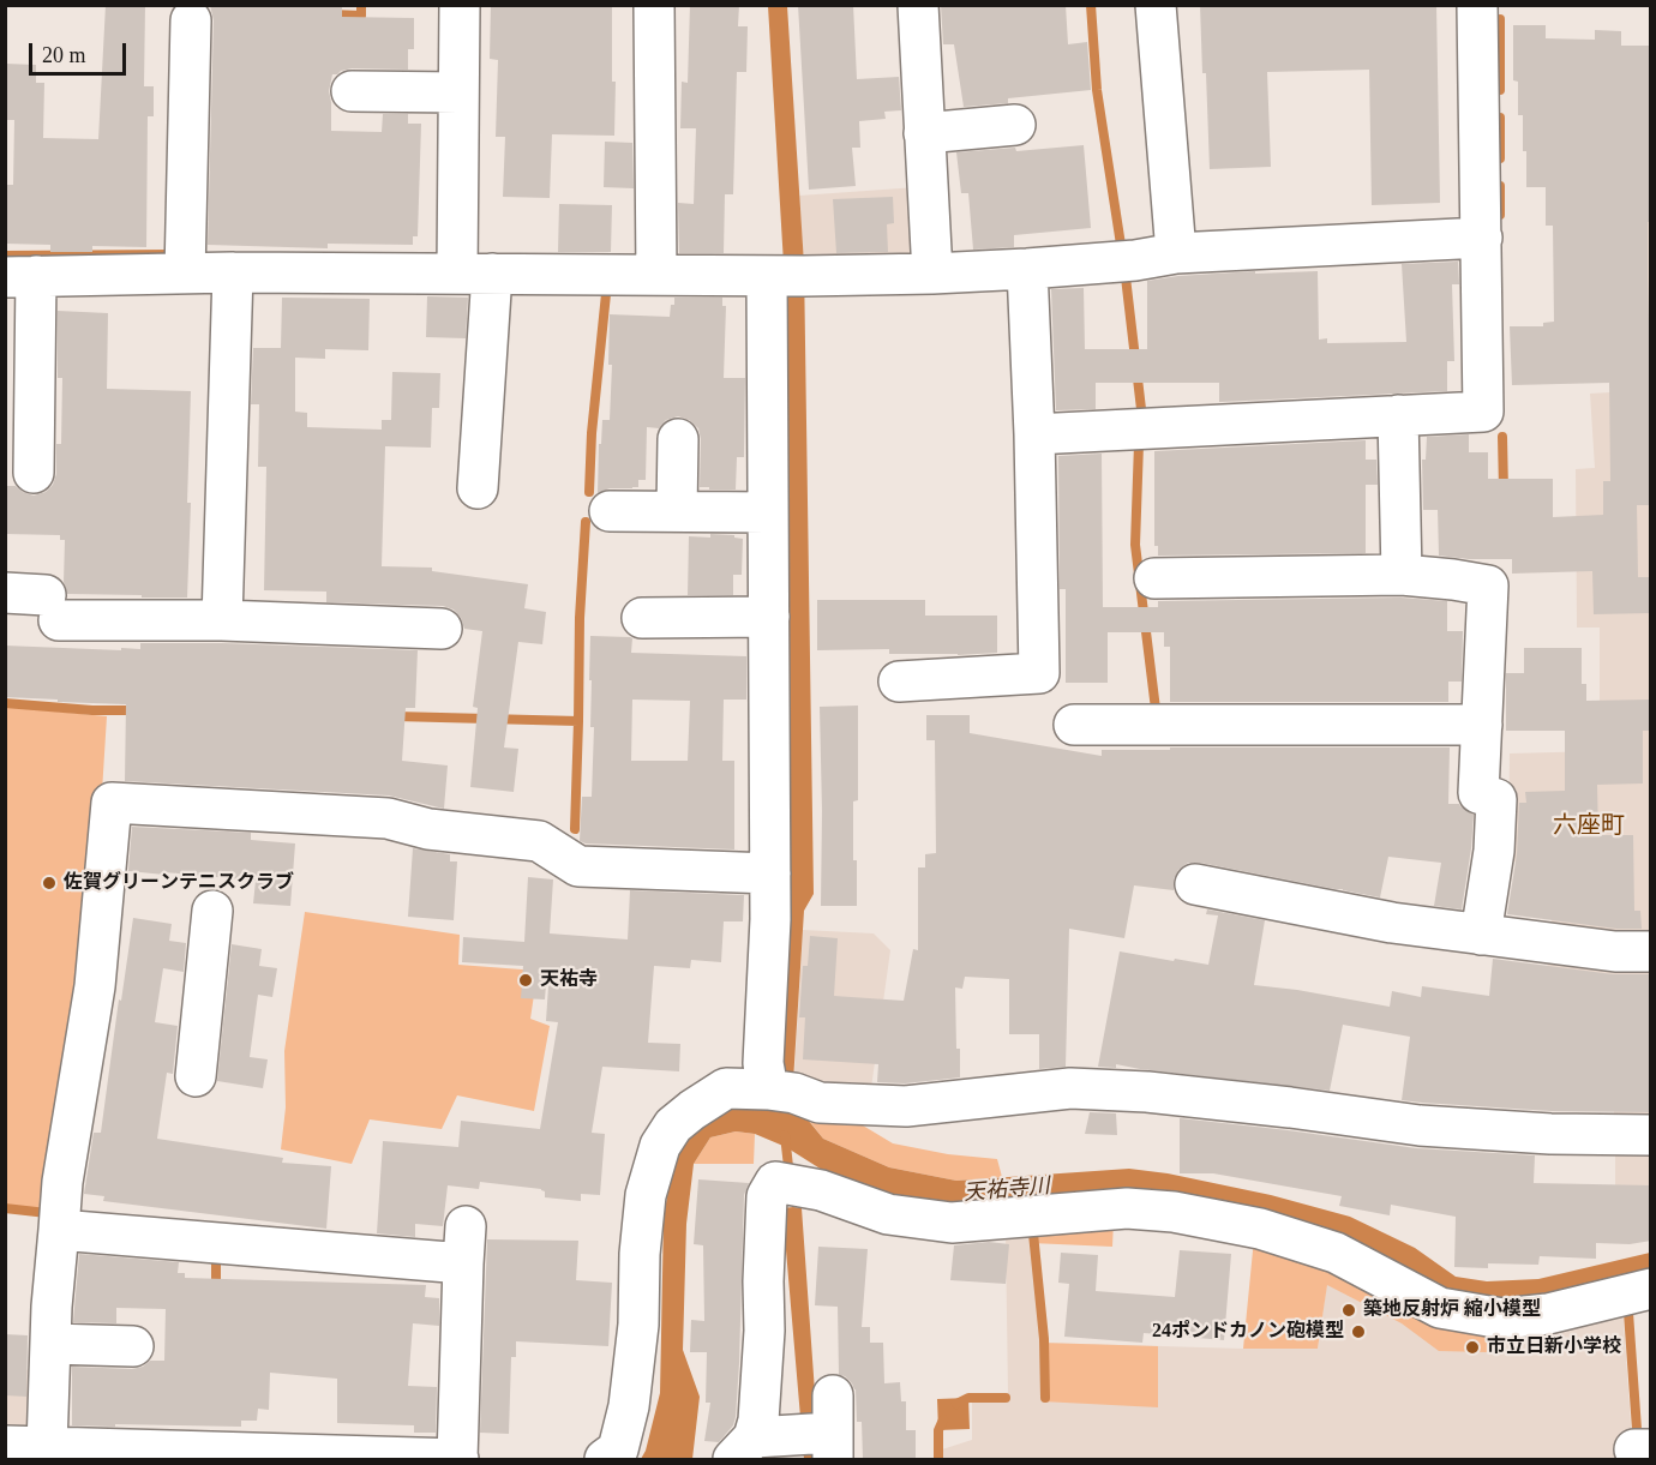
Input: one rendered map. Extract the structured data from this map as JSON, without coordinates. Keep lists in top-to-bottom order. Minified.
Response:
{"districts":["六座町"],"water":["天祐寺川"],"places":["佐賀グリーンテニスクラブ","天祐寺","築地反射炉 縮小模型","24ポンドカノン砲模型","市立日新小学校"],"scale_bar":"20 m"}
